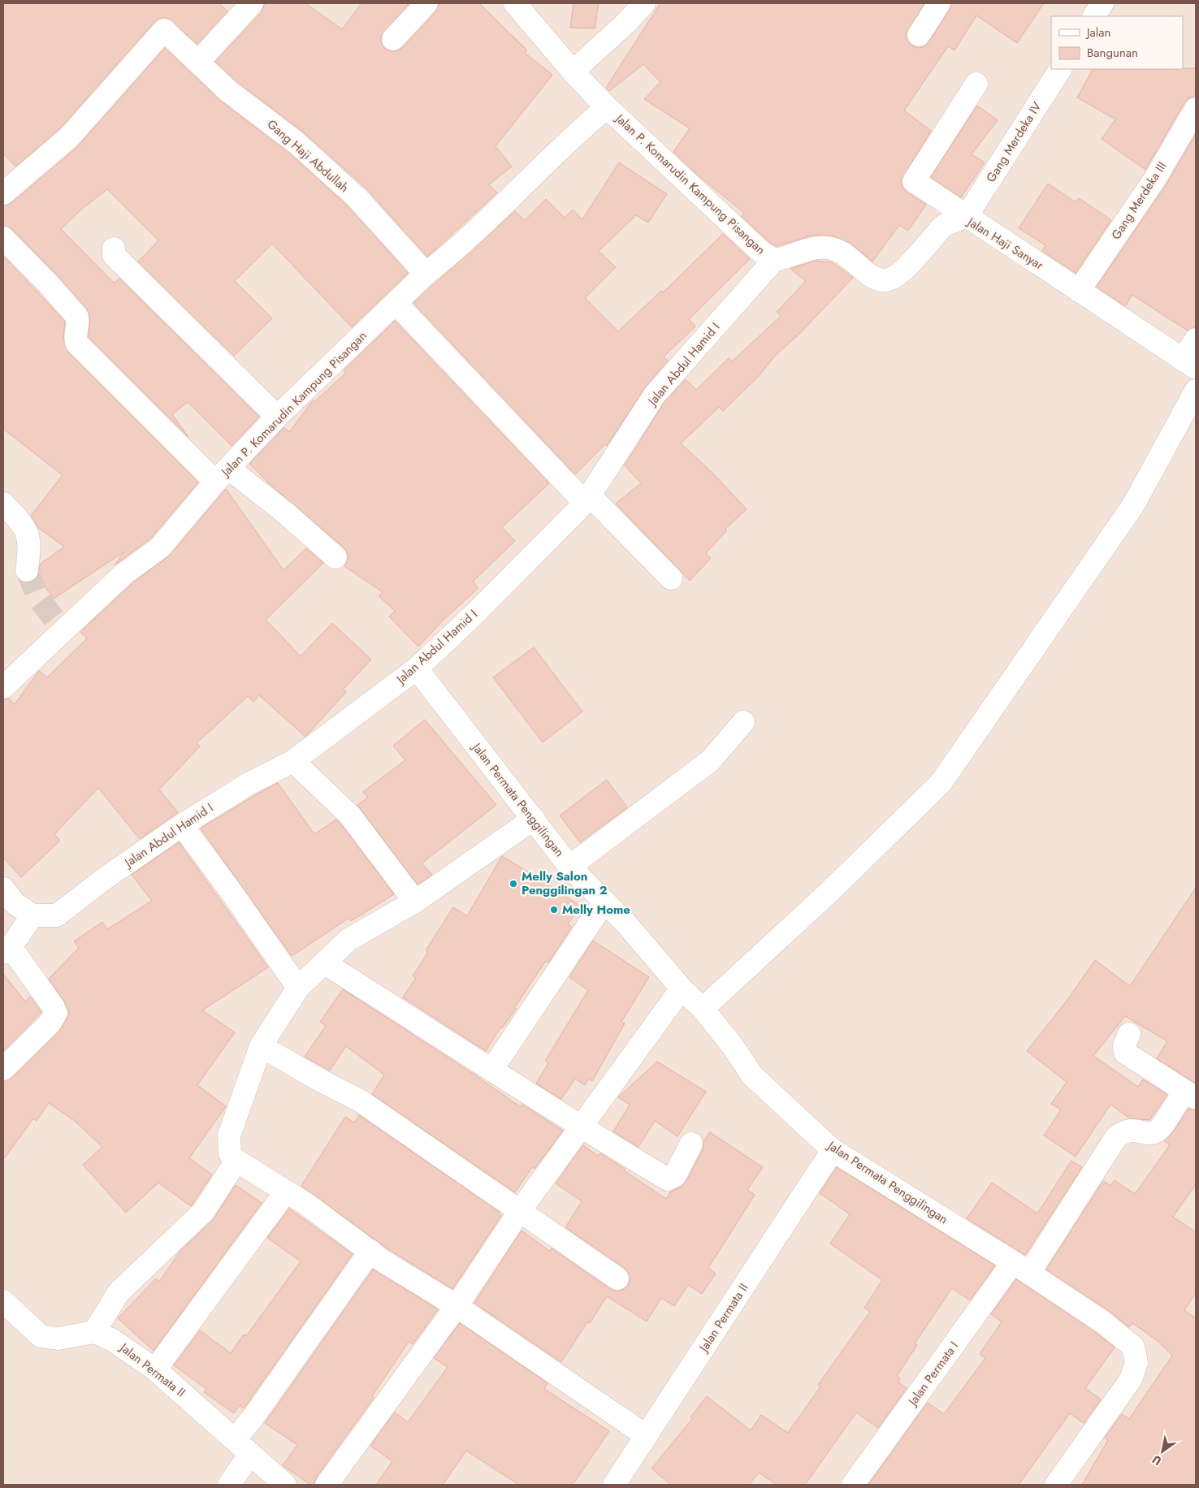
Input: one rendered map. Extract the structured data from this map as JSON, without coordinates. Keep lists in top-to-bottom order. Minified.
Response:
{"streets":{"street":["Gang Merdeka IV","Gang Haji Abdullah","Jalan P. Komarudin Kampung Pisangan","Gang Merdeka III","Jalan Haji Sanyar","Jalan Abdul Hamid I","Jalan Permata Penggilingan","Jalan Permata II","Jalan Permata I"]},"crossings":[["Gang Merdeka IV","Jalan Haji Sanyar"],["Gang Haji Abdullah","Jalan P. Komarudin Kampung Pisangan"],["Jalan P. Komarudin Kampung Pisangan","Jalan Haji Sanyar"],["Jalan P. Komarudin Kampung Pisangan","Jalan Abdul Hamid I"],["Gang Merdeka III","Jalan Haji Sanyar"],["Jalan Haji Sanyar","Jalan Abdul Hamid I"],["Jalan Abdul Hamid I","Jalan Permata Penggilingan"],["Jalan Permata Penggilingan","Jalan Permata II"],["Jalan Permata Penggilingan","Jalan Permata I"]],"places":["Melly Salon Penggilingan 2","Melly Home"],"legend":["Jalan","Bangunan"],"north":"bottom left"}
